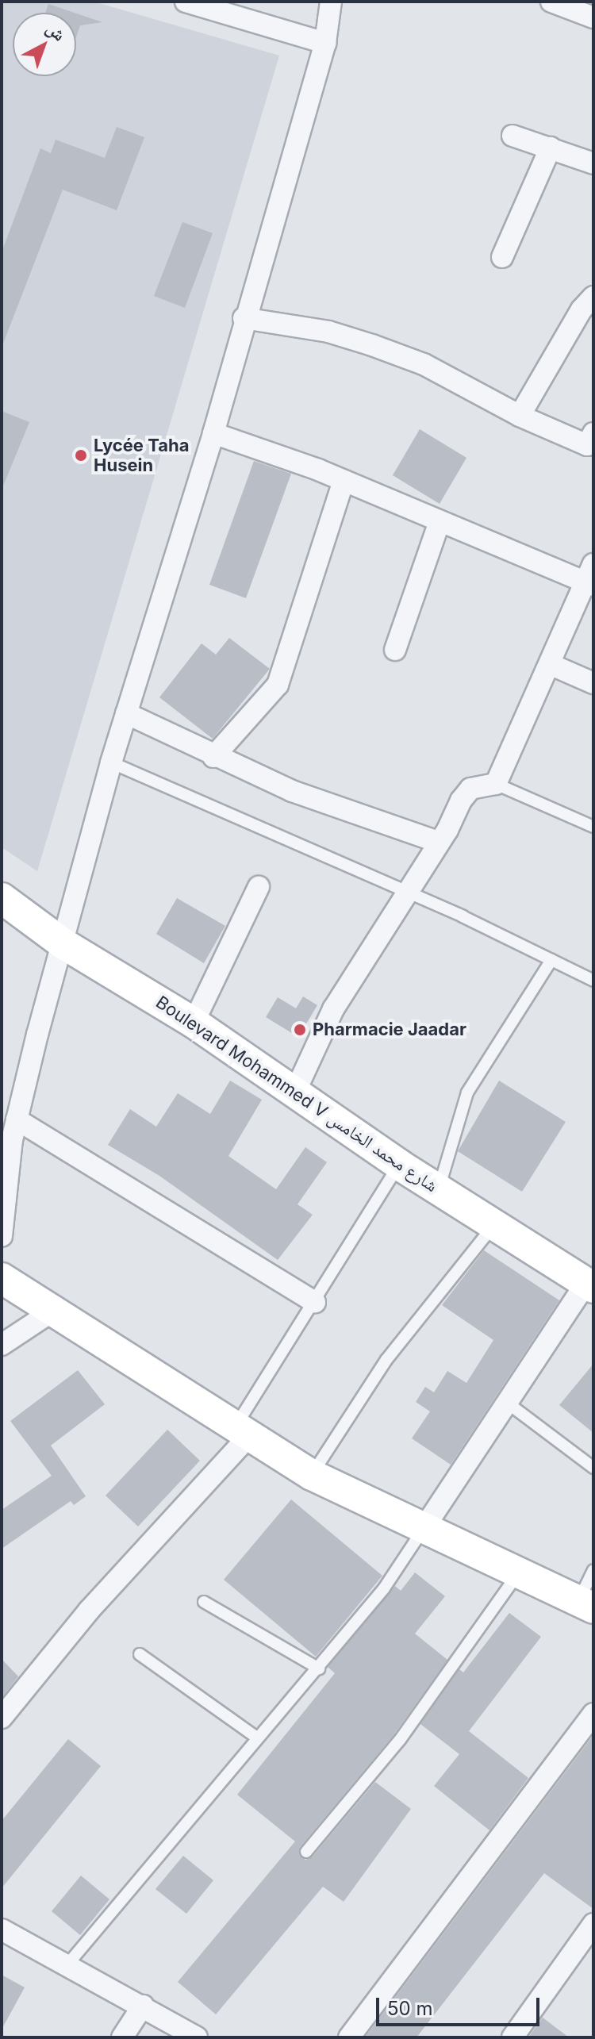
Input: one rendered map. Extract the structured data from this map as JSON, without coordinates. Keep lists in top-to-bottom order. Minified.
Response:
{"streets":{"main road":["Boulevard Mohammed V شارع محمد الخامس"]},"places":["Lycée Taha Husein","Pharmacie Jaadar"],"scale_bar":"50 m","north":"top right"}
